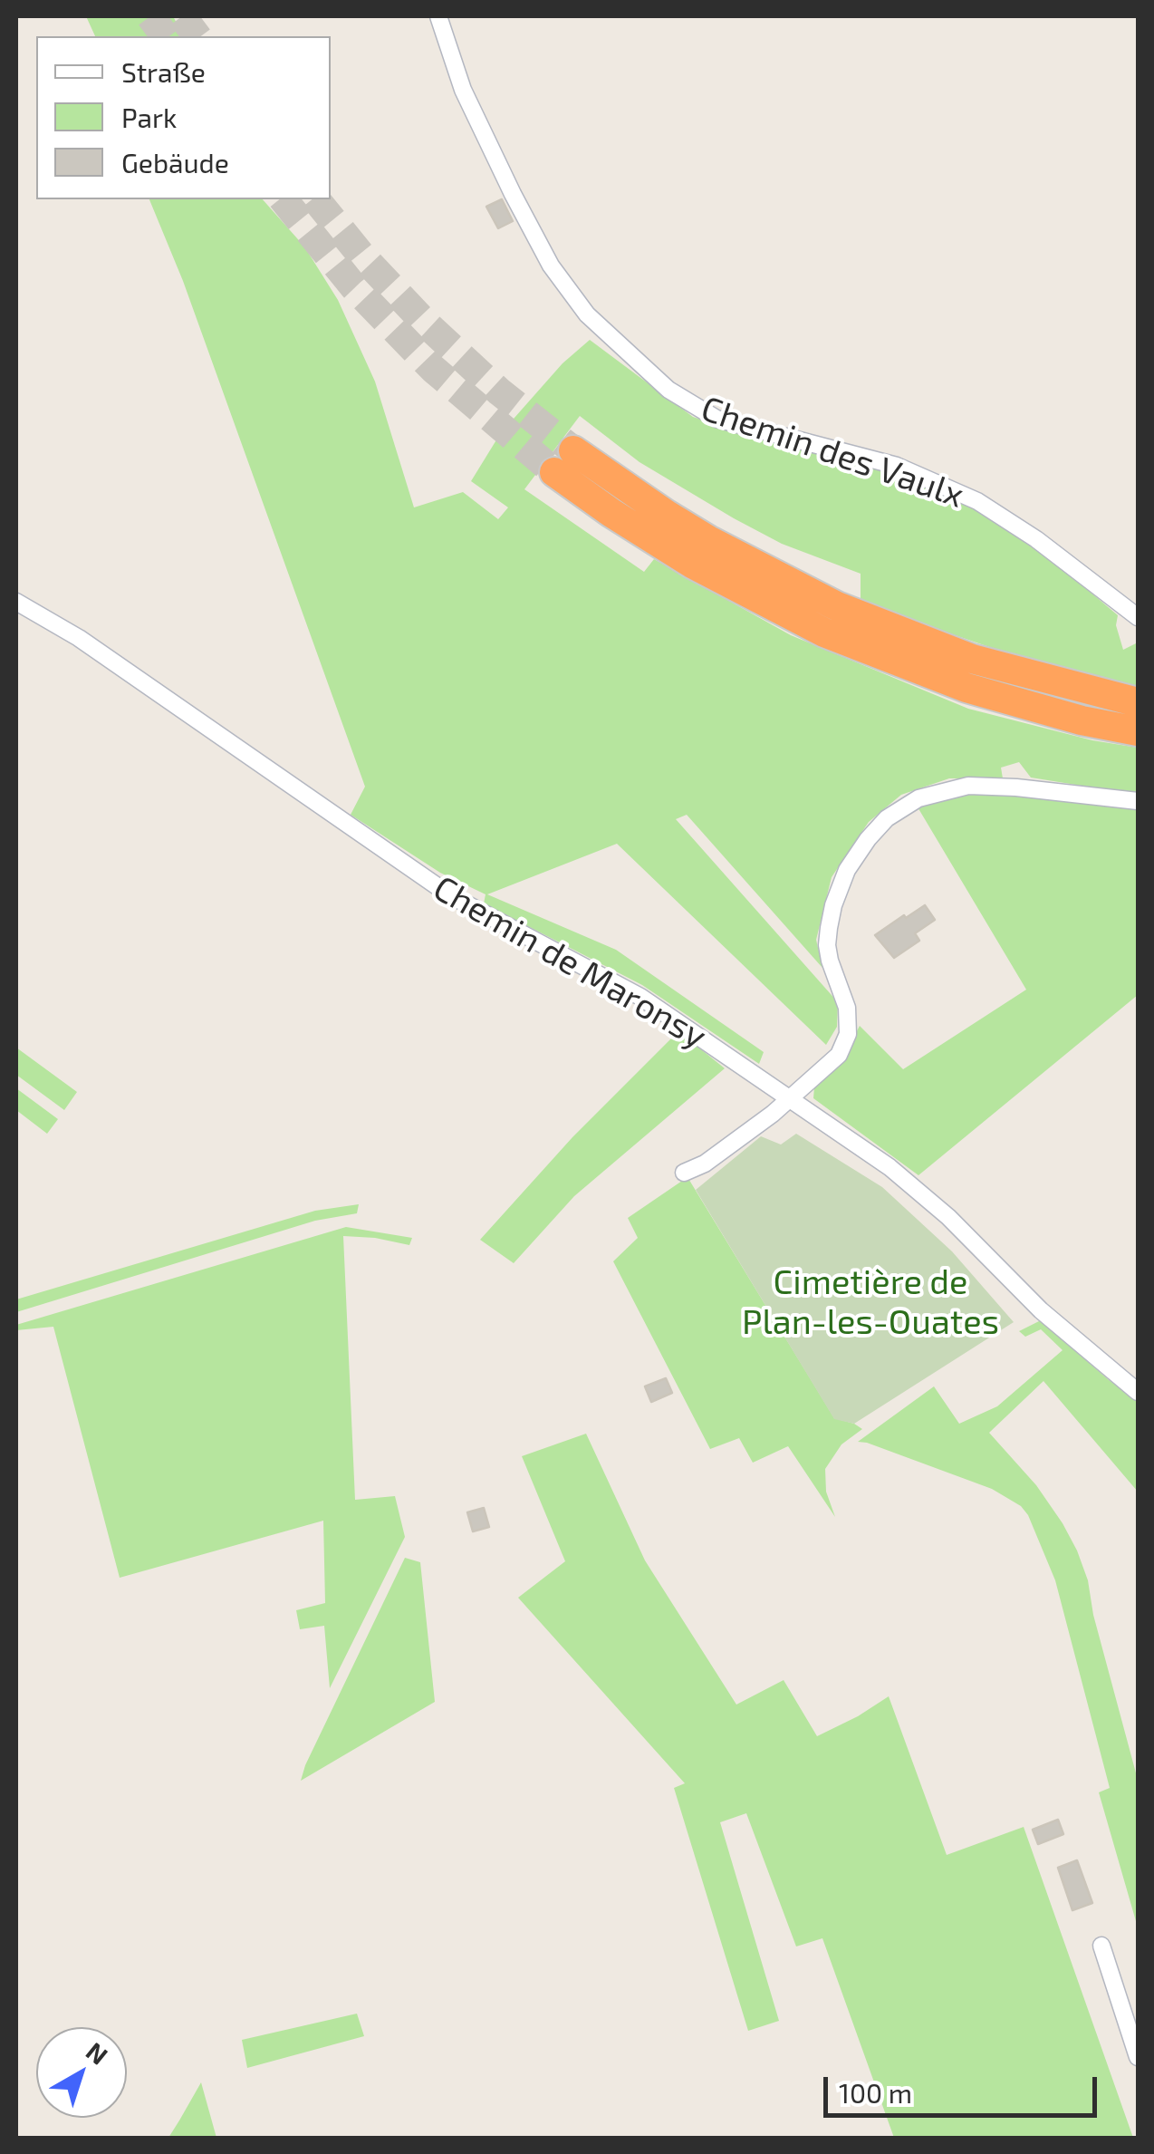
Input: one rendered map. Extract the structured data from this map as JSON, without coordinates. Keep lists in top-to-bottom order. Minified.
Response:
{"streets":{"street":["Chemin des Vaulx","Chemin de Maronsy"]},"parks":["Cimetière de Plan-les-Ouates"],"legend":["Straße","Park","Gebäude"],"scale_bar":"100 m","north":"top right"}
